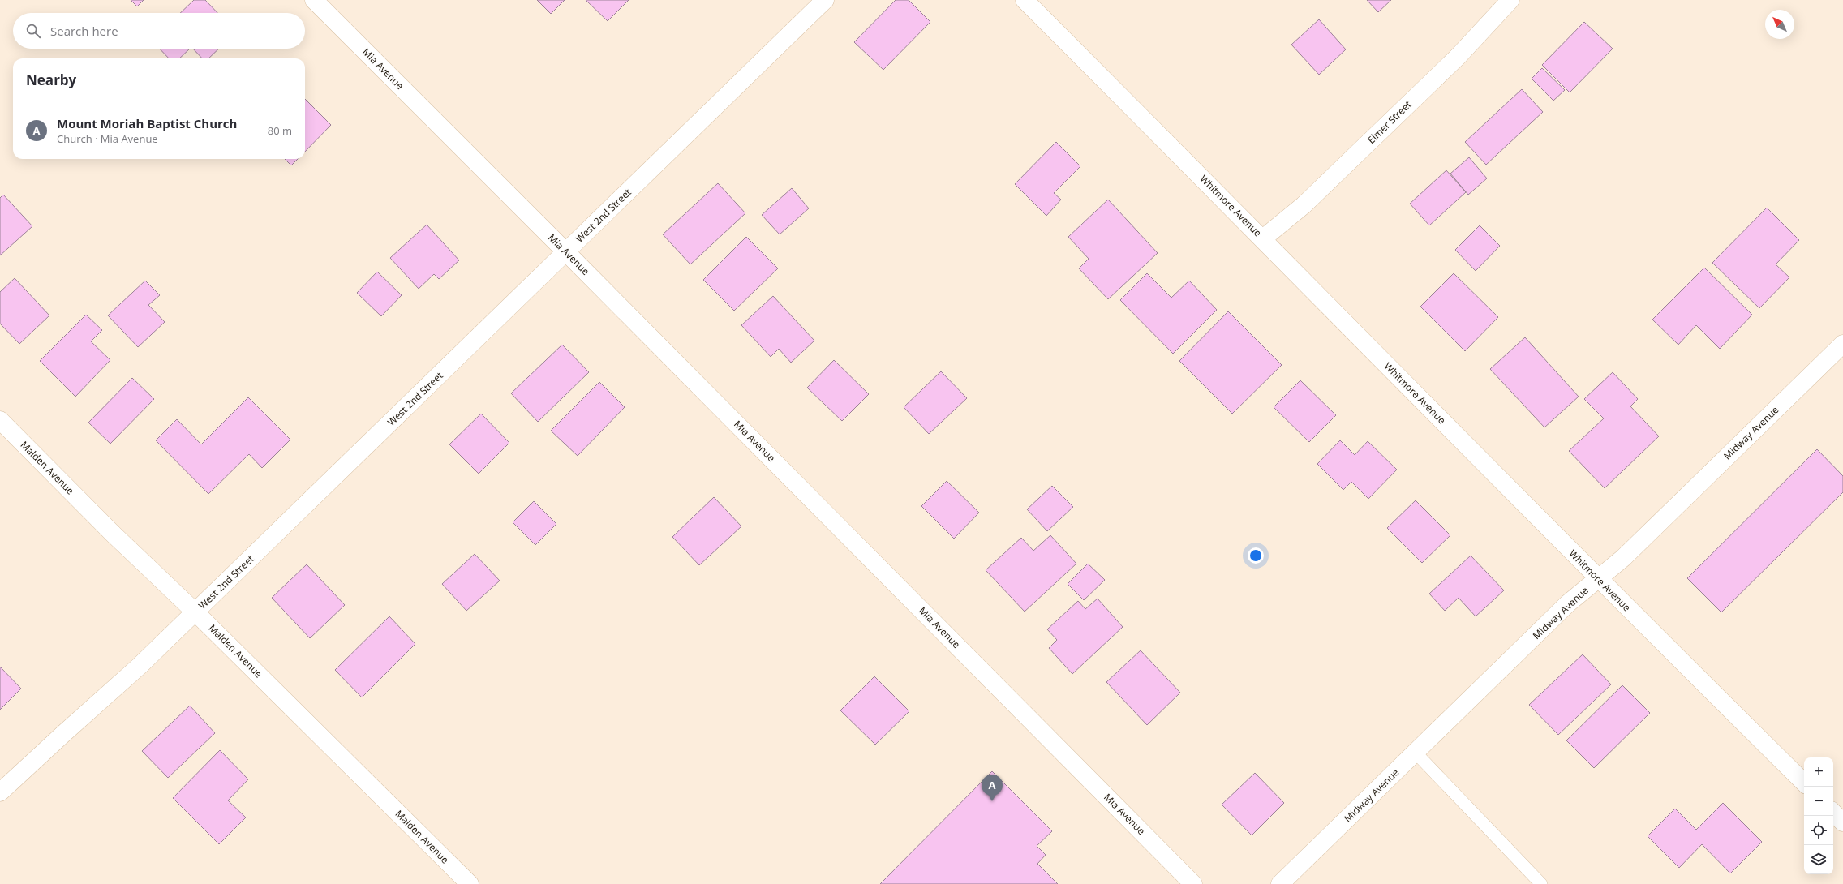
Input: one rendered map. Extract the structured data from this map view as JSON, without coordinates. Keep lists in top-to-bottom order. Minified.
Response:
{"streets":{"street":["Mia Avenue","Elmer Street","Whitmore Avenue","West 2nd Street","Midway Avenue","Malden Avenue"]},"crossings":[["Mia Avenue","West 2nd Street"],["Elmer Street","Whitmore Avenue"],["Whitmore Avenue","Midway Avenue"],["West 2nd Street","Malden Avenue"]],"north":"top left","page":{"search":"Search here","heading":"Nearby","list":[{"mark":"A","name":"Mount Moriah Baptist Church","note":"Church · Mia Avenue","value":"80 m"}],"map_buttons":["+","−"],"pins":"A"}}
